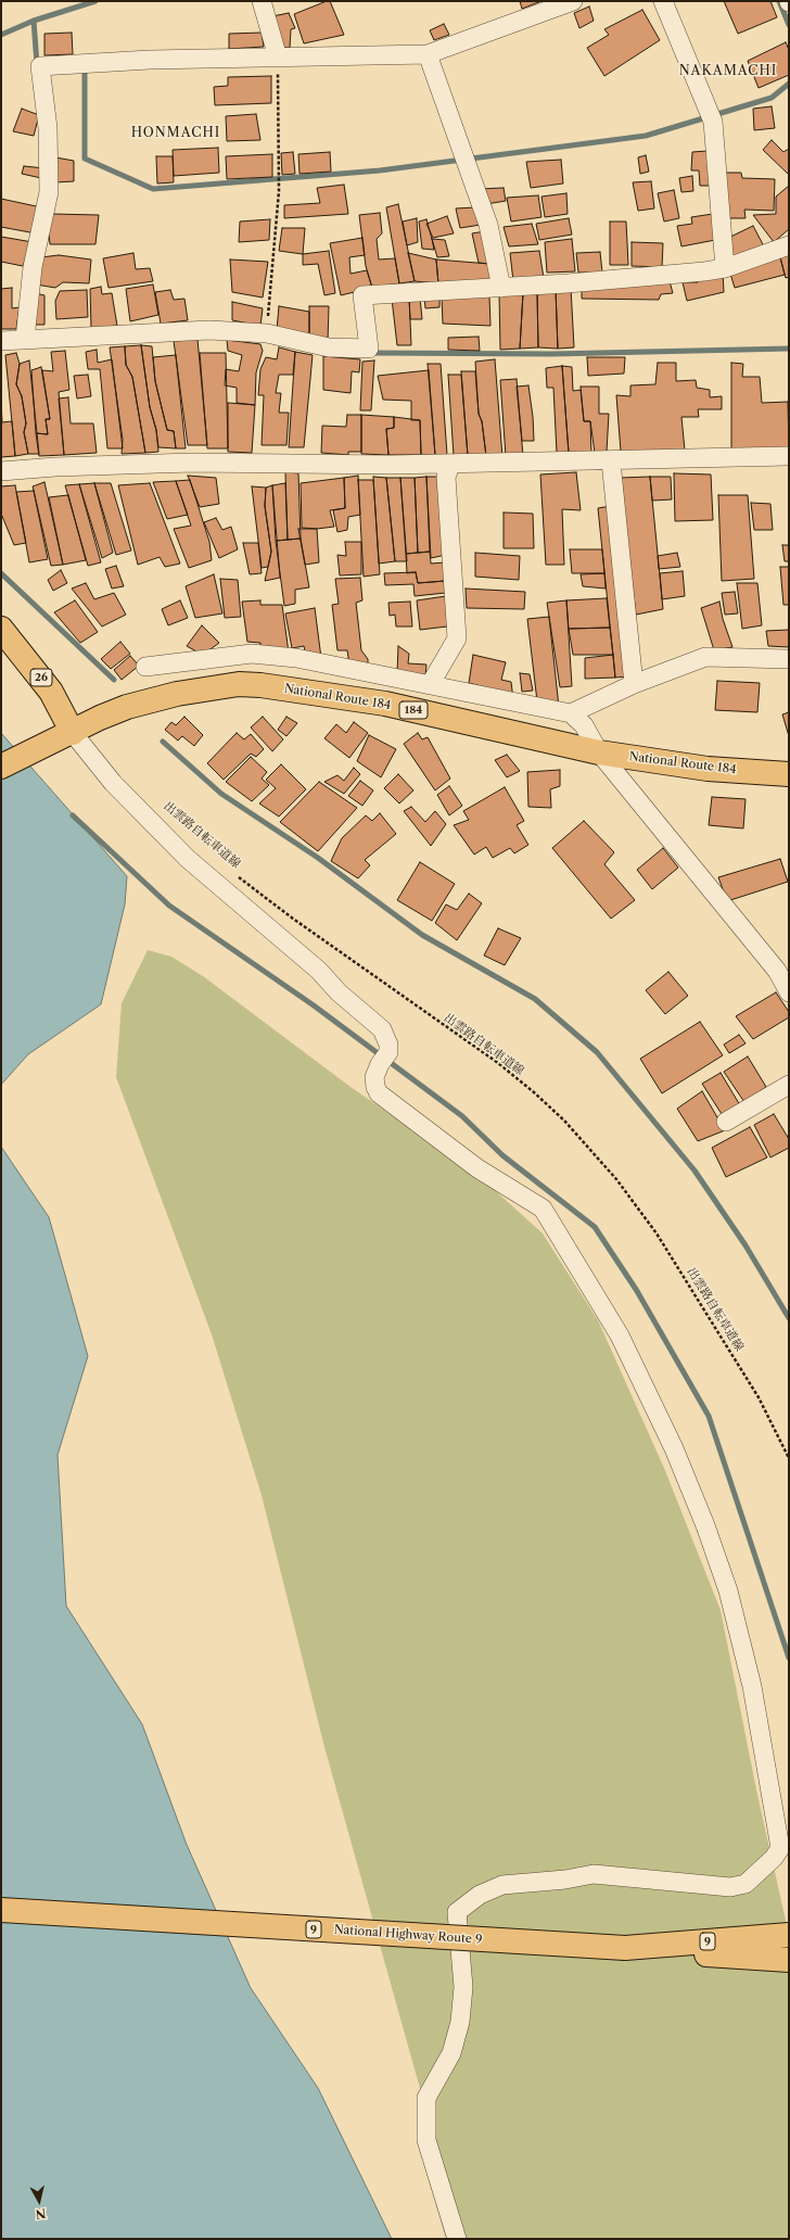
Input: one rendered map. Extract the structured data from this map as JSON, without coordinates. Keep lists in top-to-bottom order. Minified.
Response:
{"streets":{"main road":["26","National Route 184","184","9","National Highway Route 9"],"path":["出雲路自転車道線"]},"crossings":[["26","National Route 184"],["9","National Highway Route 9"]],"districts":["NAKAMACHI","HONMACHI"],"north":"bottom"}
